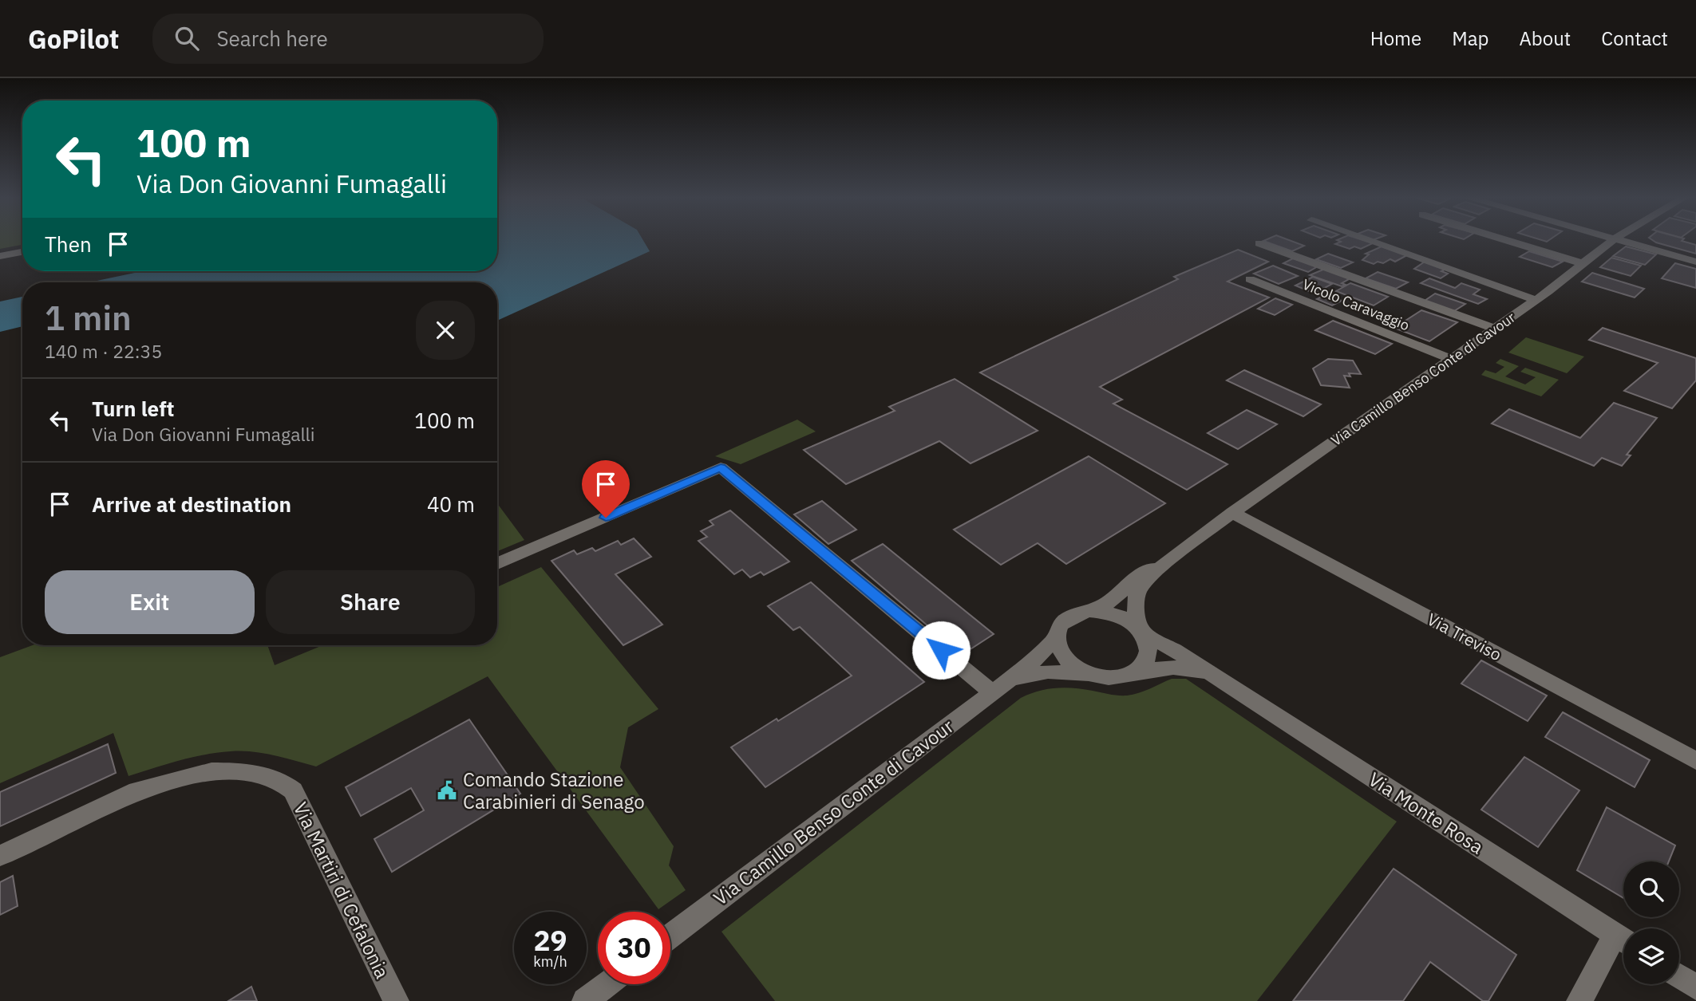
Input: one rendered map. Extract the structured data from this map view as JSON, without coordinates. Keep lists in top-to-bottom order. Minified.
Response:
{"streets":{"street":["Vicolo Caravaggio","Via Camillo Benso Conte di Cavour","Via Treviso","Via Monte Rosa","Via Martiri di Cefalonia"]},"crossings":[["Vicolo Caravaggio","Via Camillo Benso Conte di Cavour"],["Via Camillo Benso Conte di Cavour","Via Treviso"]],"places":{"public building":["Comando Stazione Carabinieri di Senago"]},"page":{"header":"GoPilot","search":"Search here","nav":["Home","Map","About","Contact"],"turn":["100 m","Via Don Giovanni Fumagalli"],"then":"Then","heading":["1 min","140 m · 22:35"],"list":[{"name":"Turn left","note":"Via Don Giovanni Fumagalli","value":"100 m"},{"name":"Arrive at destination","value":"40 m"}],"buttons":["Exit","Share"],"speed":"29 km/h","limit":"30"}}
